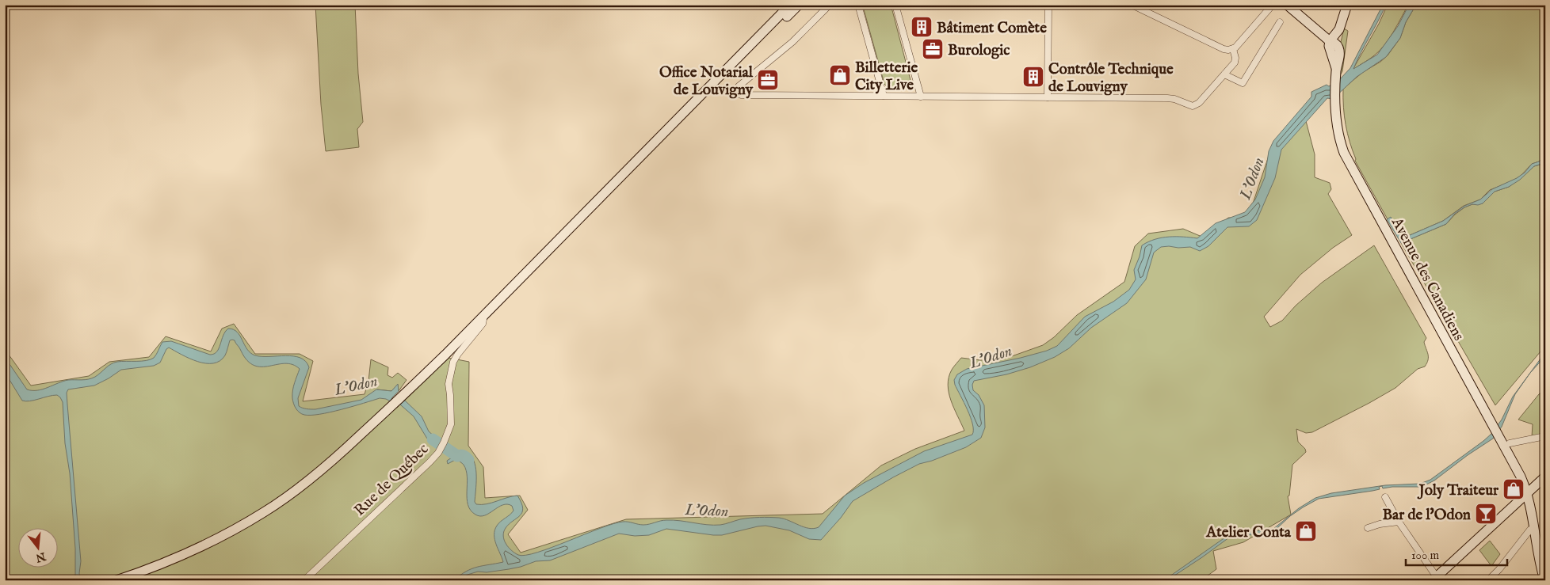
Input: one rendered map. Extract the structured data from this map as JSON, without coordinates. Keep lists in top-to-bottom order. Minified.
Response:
{"streets":{"main road":["Avenue des Canadiens"],"street":["Rue de Québec"]},"water":["L'Odon"],"places":{"building":["Bâtiment Comète","Contrôle Technique de Louvigny"],"office":["Burologic","Office Notarial de Louvigny"],"shop":["Billetterie City Live","Joly Traiteur","Atelier Conta"],"bar":["Bar de l'Odon"]},"scale_bar":"100 m","north":"bottom"}
